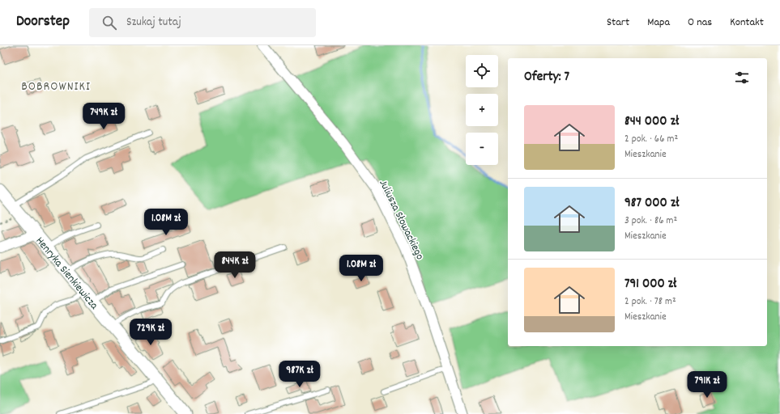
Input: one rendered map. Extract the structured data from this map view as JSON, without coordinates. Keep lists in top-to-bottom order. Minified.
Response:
{"streets":{"street":["Juliusza Słowackiego","Henryka Sienkiewicza"]},"districts":["BOBROWNIKI"],"page":{"header":"Doorstep","search":"Szukaj tutaj","nav":["Start","Mapa","O nas","Kontakt"],"map_buttons":["+","−"],"heading":"Oferty: 7","list":[{"name":"844 000 zł","note":"2 pok. · 66 m² · Mieszkanie"},{"name":"987 000 zł","note":"3 pok. · 86 m² · Mieszkanie"},{"name":"791 000 zł","note":"2 pok. · 78 m² · Mieszkanie"}],"price":["749K zł","1.08M zł","844K zł","1.08M zł","729K zł","987K zł","791K zł"]}}
